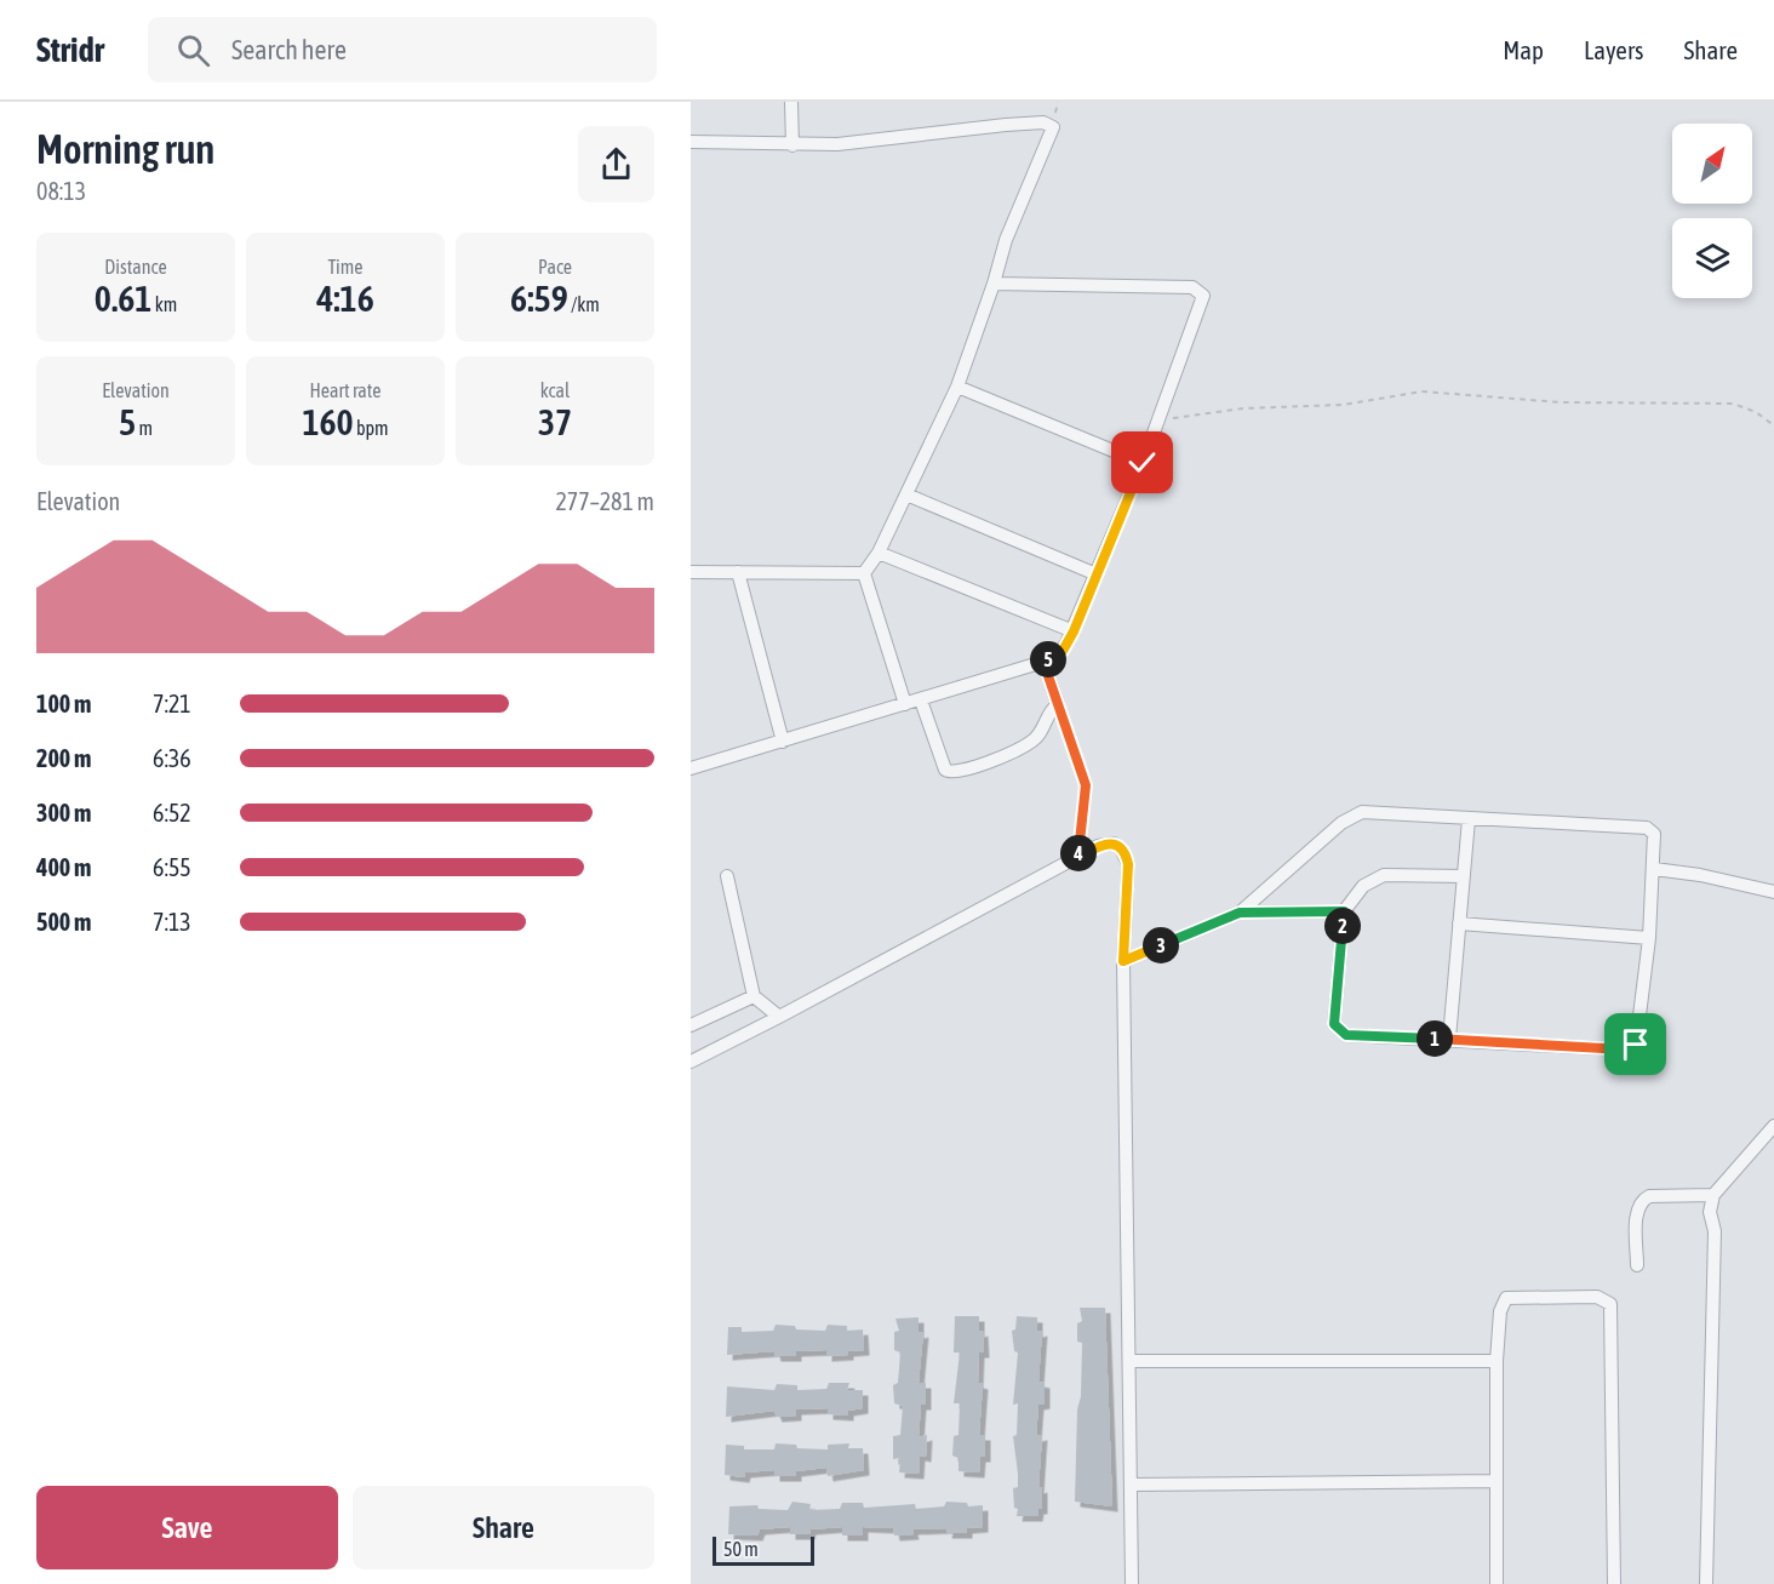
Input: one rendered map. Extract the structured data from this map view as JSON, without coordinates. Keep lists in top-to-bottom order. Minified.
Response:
{"scale_bar":"50 m","north":"top right","page":{"header":"Stridr","search":"Search here","nav":["Map","Layers","Share"],"heading":["Morning run","08:13"],"stats":[["Distance","0.61 km"],["Time","4:16"],["Pace","6:59 /km"],["Elevation","5 m"],["Heart rate","160 bpm"],["kcal","37"]],"chart":["Elevation","277–281 m"],"pins":["5","4","2","3","1"],"list":[{"name":"100 m","note":"7:21"},{"name":"200 m","note":"6:36"},{"name":"300 m","note":"6:52"},{"name":"400 m","note":"6:55"},{"name":"500 m","note":"7:13"}],"buttons":["Save","Share"],"scale":"50 m"}}
